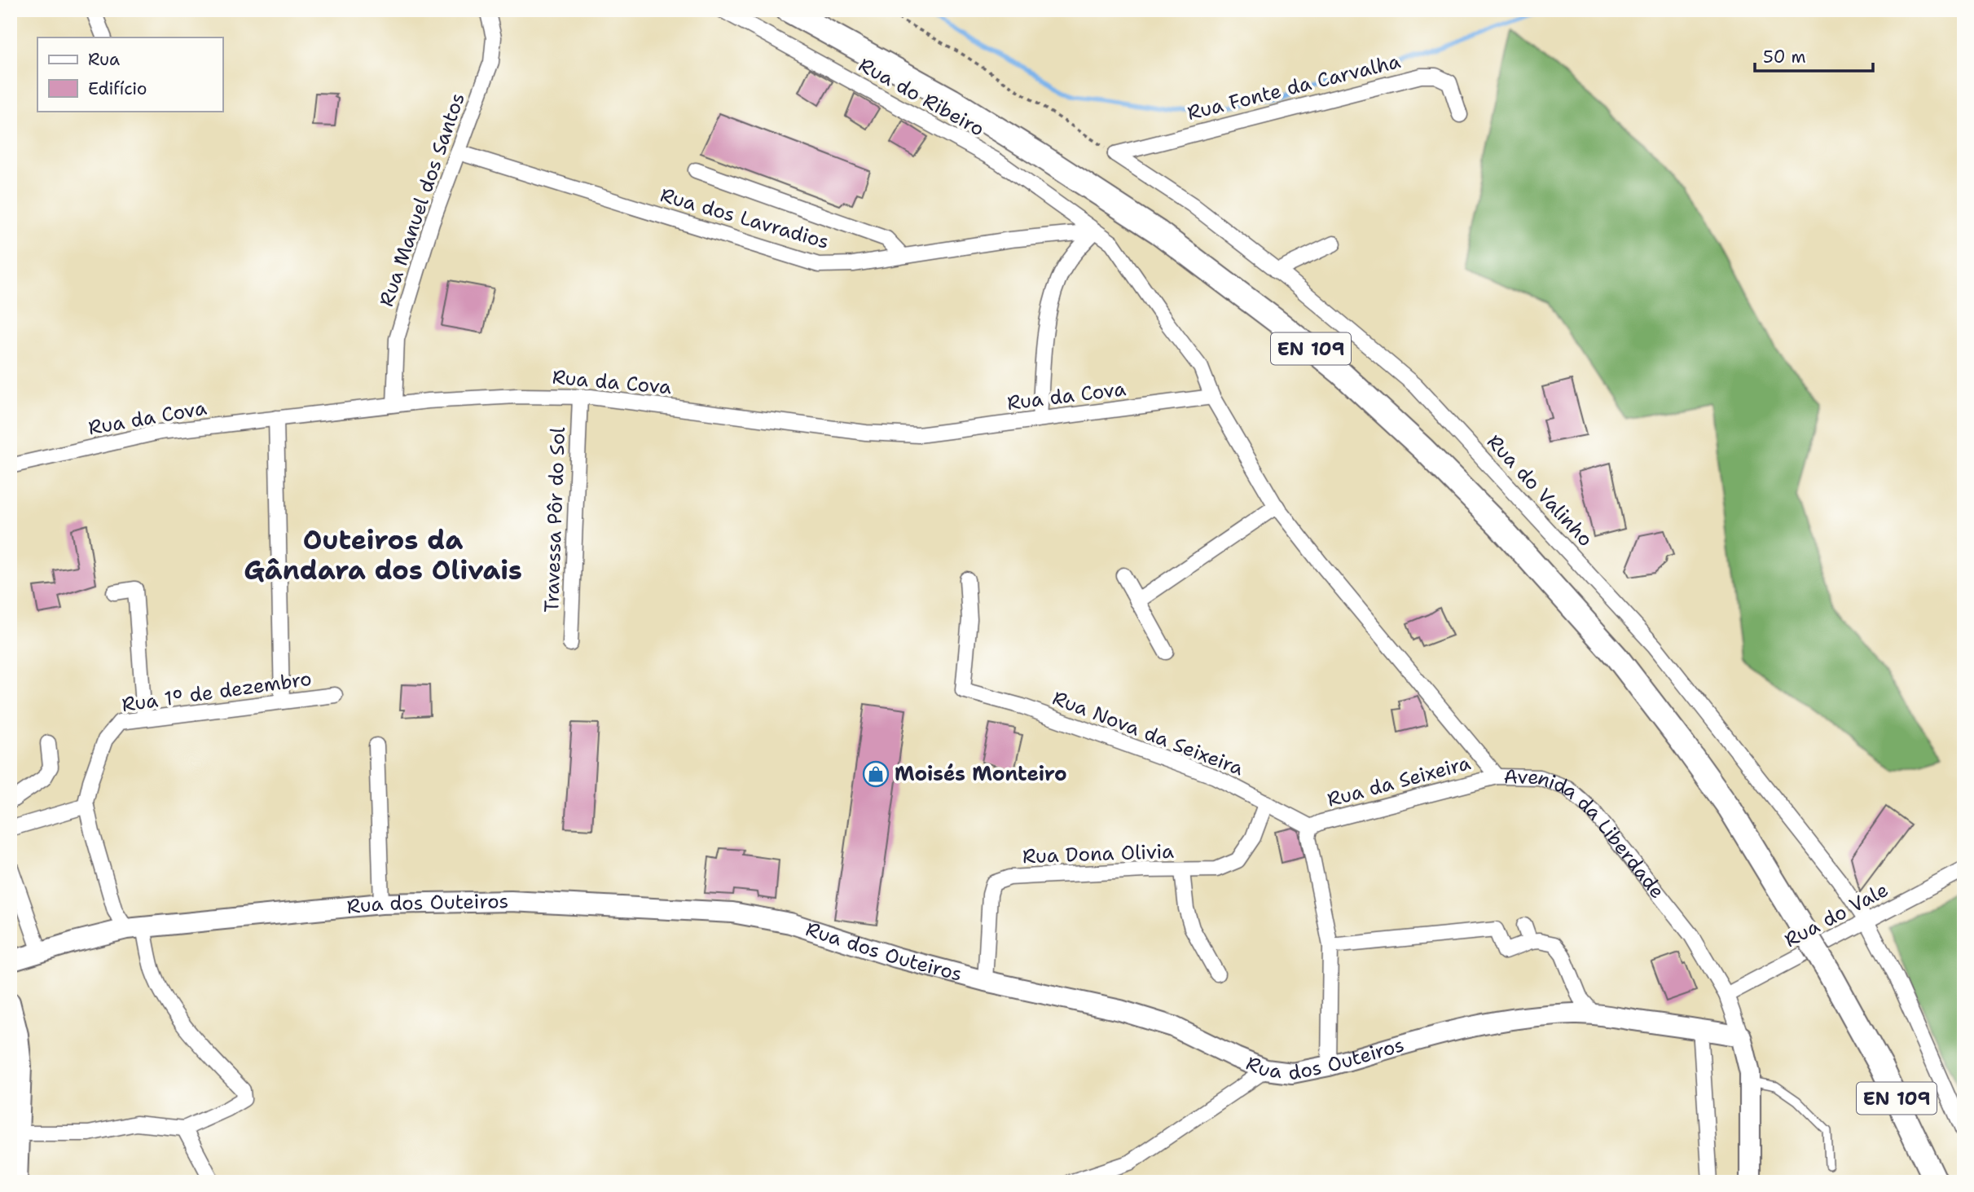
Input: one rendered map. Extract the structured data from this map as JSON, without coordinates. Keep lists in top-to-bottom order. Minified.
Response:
{"streets":{"main road":["EN 109"],"street":["Rua Fonte da Carvalha","Rua do Ribeiro","Rua Manuel dos Santos","Rua dos Lavradios","Rua da Cova","Rua do Valinho","Travessa Pôr do Sol","Rua 1º de dezembro","Rua Nova da Seixeira","Rua da Seixeira","Avenida da Liberdade","Rua Dona Olivia","Rua dos Outeiros","Rua do Vale"]},"crossings":[["Rua Fonte da Carvalha","Rua do Valinho"],["Rua do Ribeiro","Rua dos Lavradios"],["Rua do Ribeiro","Rua da Cova"],["Rua do Ribeiro","Avenida da Liberdade"],["Rua Manuel dos Santos","Rua dos Lavradios"],["Rua Manuel dos Santos","Rua da Cova"],["Rua da Cova","Travessa Pôr do Sol"],["Rua da Cova","Avenida da Liberdade"],["Rua do Valinho","Rua do Vale"],["Rua 1º de dezembro","Rua dos Outeiros"],["Rua Nova da Seixeira","Rua da Seixeira"],["Rua Nova da Seixeira","Rua Dona Olivia"],["Rua da Seixeira","Avenida da Liberdade"],["Avenida da Liberdade","Rua dos Outeiros"],["Avenida da Liberdade","Rua do Vale"],["Rua Dona Olivia","Rua dos Outeiros"]],"districts":["Outeiros da Gândara dos Olivais"],"places":{"shop":["Moisés Monteiro"]},"legend":["Rua","Edifício"],"scale_bar":"50 m"}
